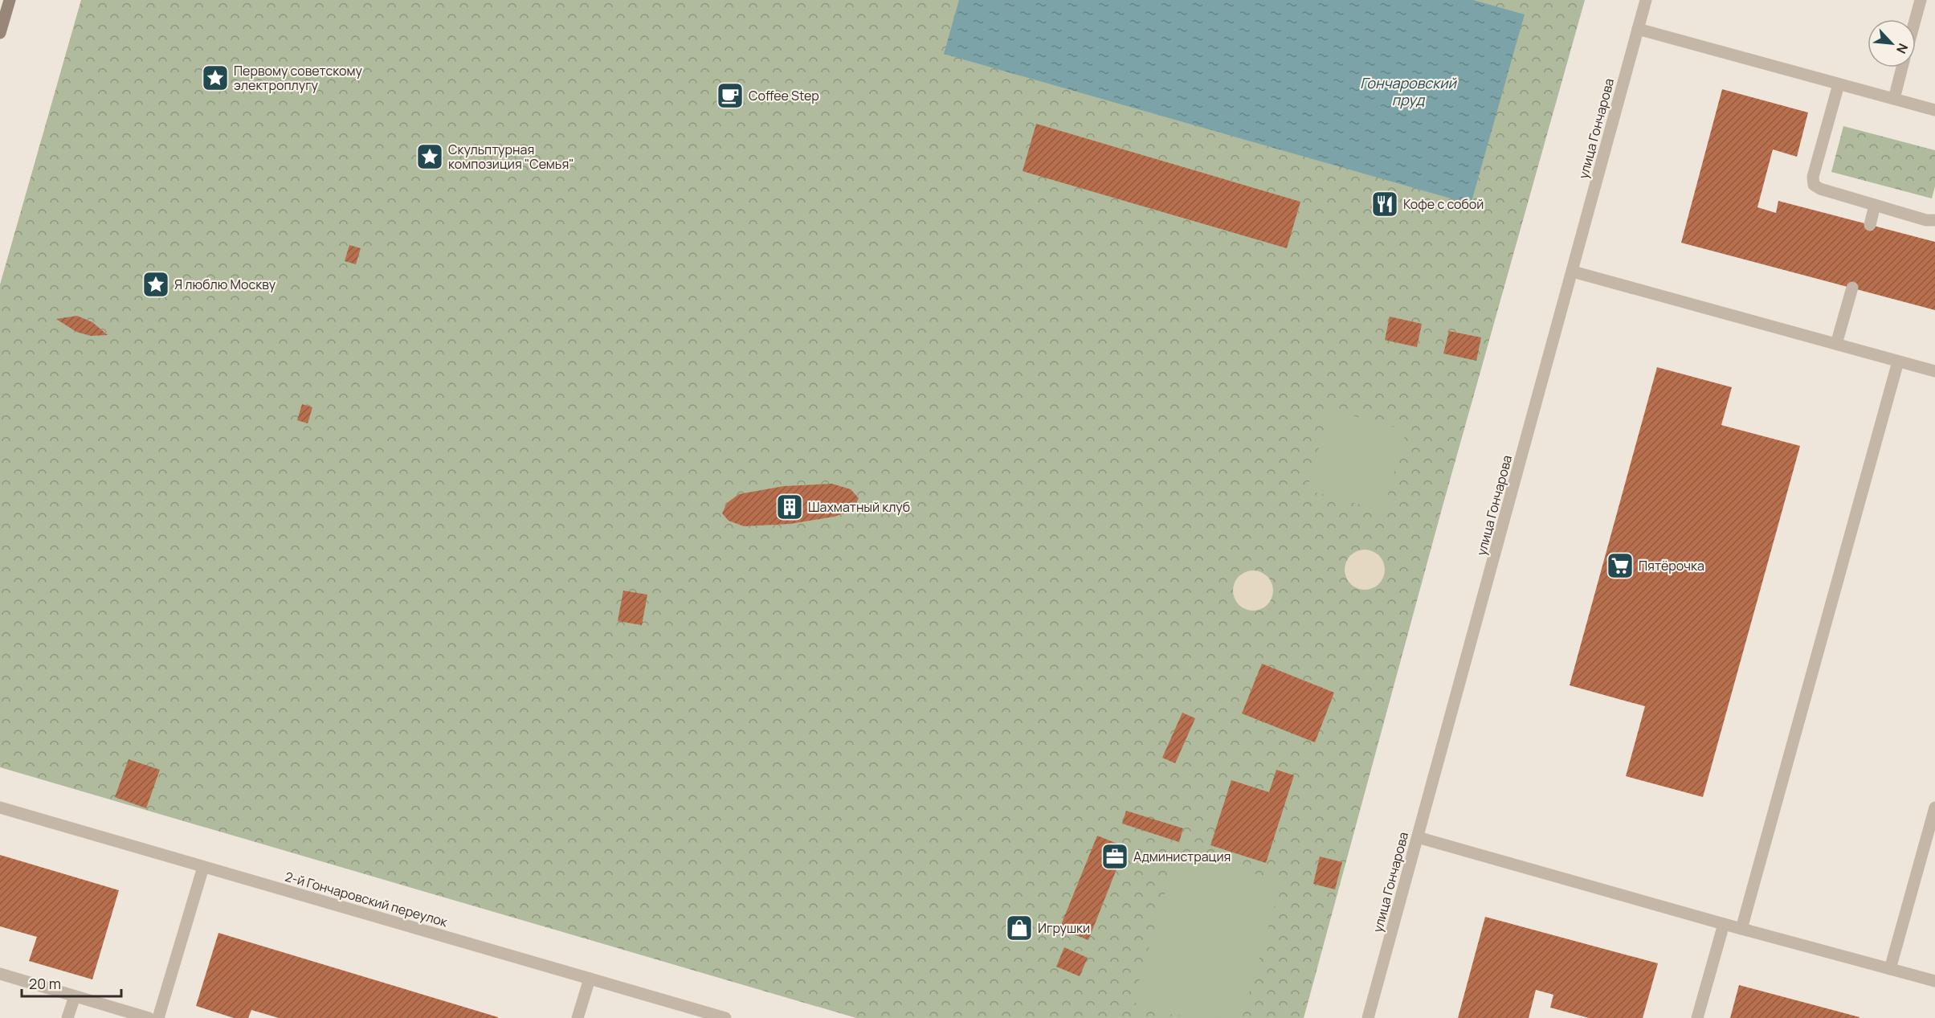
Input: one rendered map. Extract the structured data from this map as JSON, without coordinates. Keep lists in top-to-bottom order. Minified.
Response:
{"streets":{"street":["улица Гончарова","2-й Гончаровский переулок"]},"water":["Гончаровский пруд"],"places":{"place":["Первому советскому электроплугу","Скульптурная композиция \"Семья\"","Я люблю Москву"],"cafe":["Coffee Step"],"restaurant":["Кофе с собой"],"building":["Шахматный клуб"],"supermarket":["Пятёрочка"],"office":["Администрация"],"shop":["Игрушки"]},"scale_bar":"20 m","north":"bottom right"}
